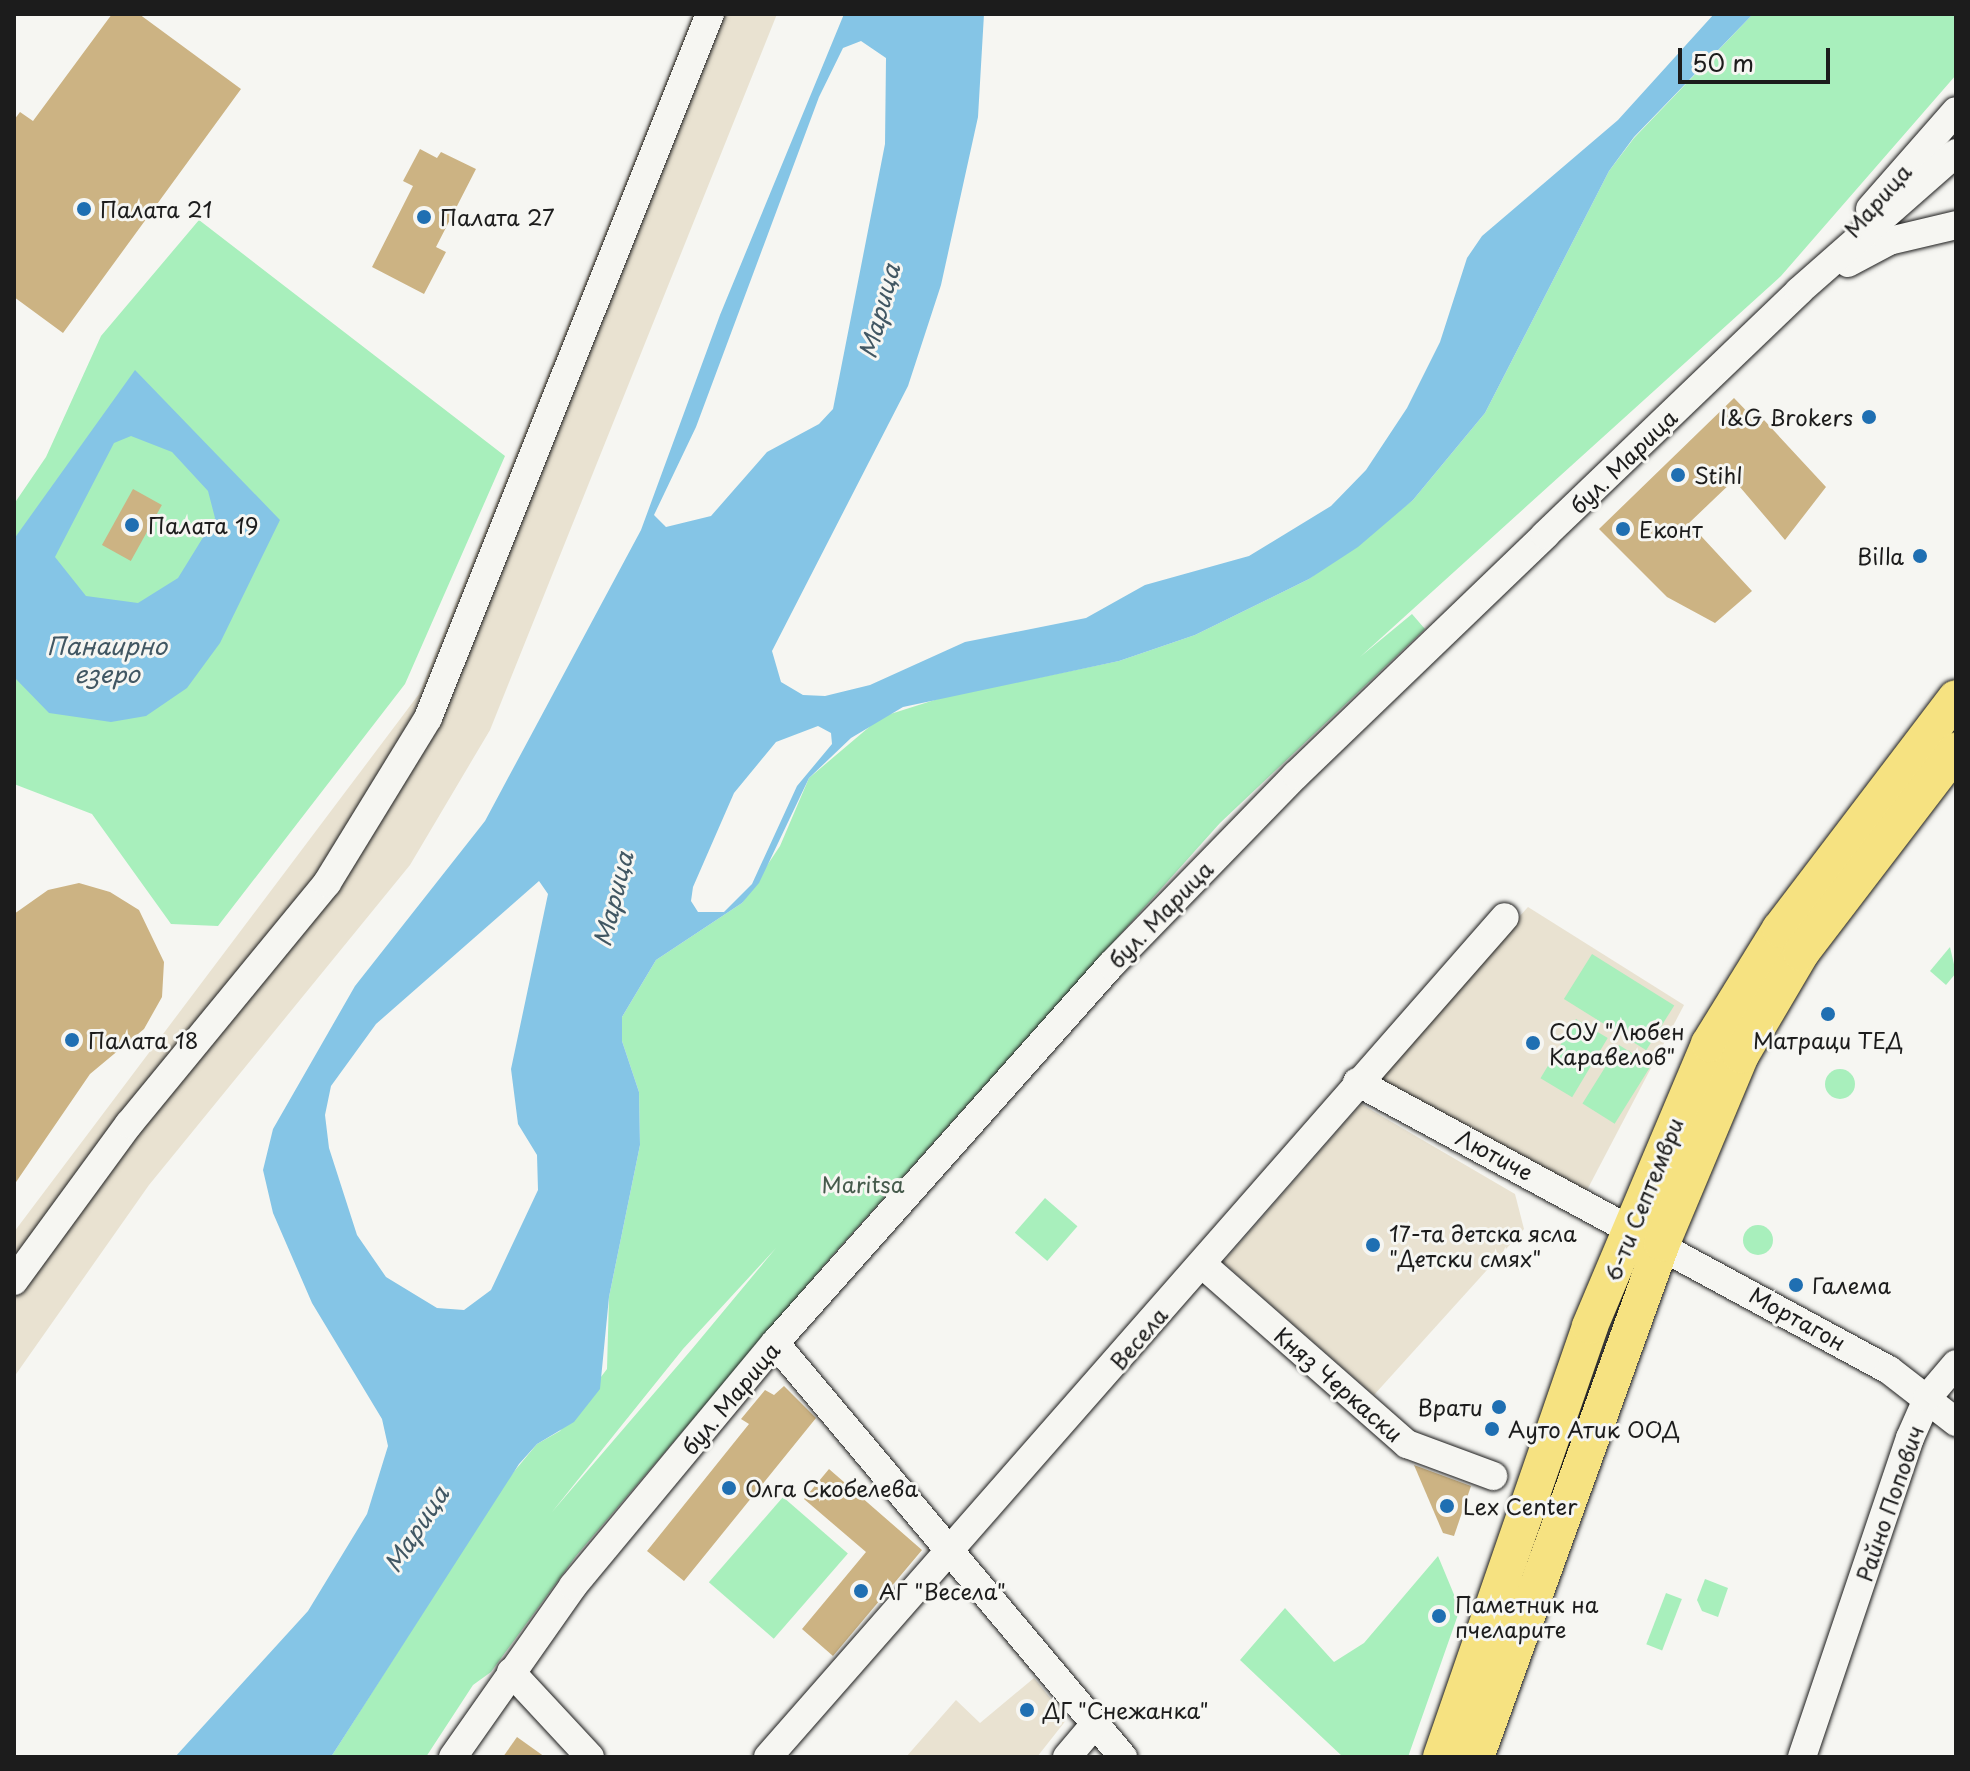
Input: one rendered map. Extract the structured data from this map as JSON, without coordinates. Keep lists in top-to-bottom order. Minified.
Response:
{"streets":{"main road":["6-ти Септември"],"street":["Марица","бул. Марица","Лютиче","Мортагон","Весела","Княз Черкаски","Райно Попович"]},"crossings":[["Марица","бул. Марица"],["Лютиче","6-ти Септември"],["Лютиче","Мортагон"],["Лютиче","Весела"],["6-ти Септември","Мортагон"],["Мортагон","Райно Попович"],["Весела","Княз Черкаски"]],"water":["Марица","Панаирно езеро"],"parks":["Maritsa"],"places":["Палата 21","Палата 27","I&G Brokers","Stihl","Палата 19","Еконт","Billa","Матраци ТЕД","Палата 18","СОУ \"Любен Каравелов\"","17-та детска ясла \"Детски смях\"","Галема","Врати","Ауто Атик ООД","Олга Скобелева","Lex Center","АГ \"Весела\"","Паметник на пчеларите","ДГ \"Снежанка\""],"scale_bar":"50 m"}
